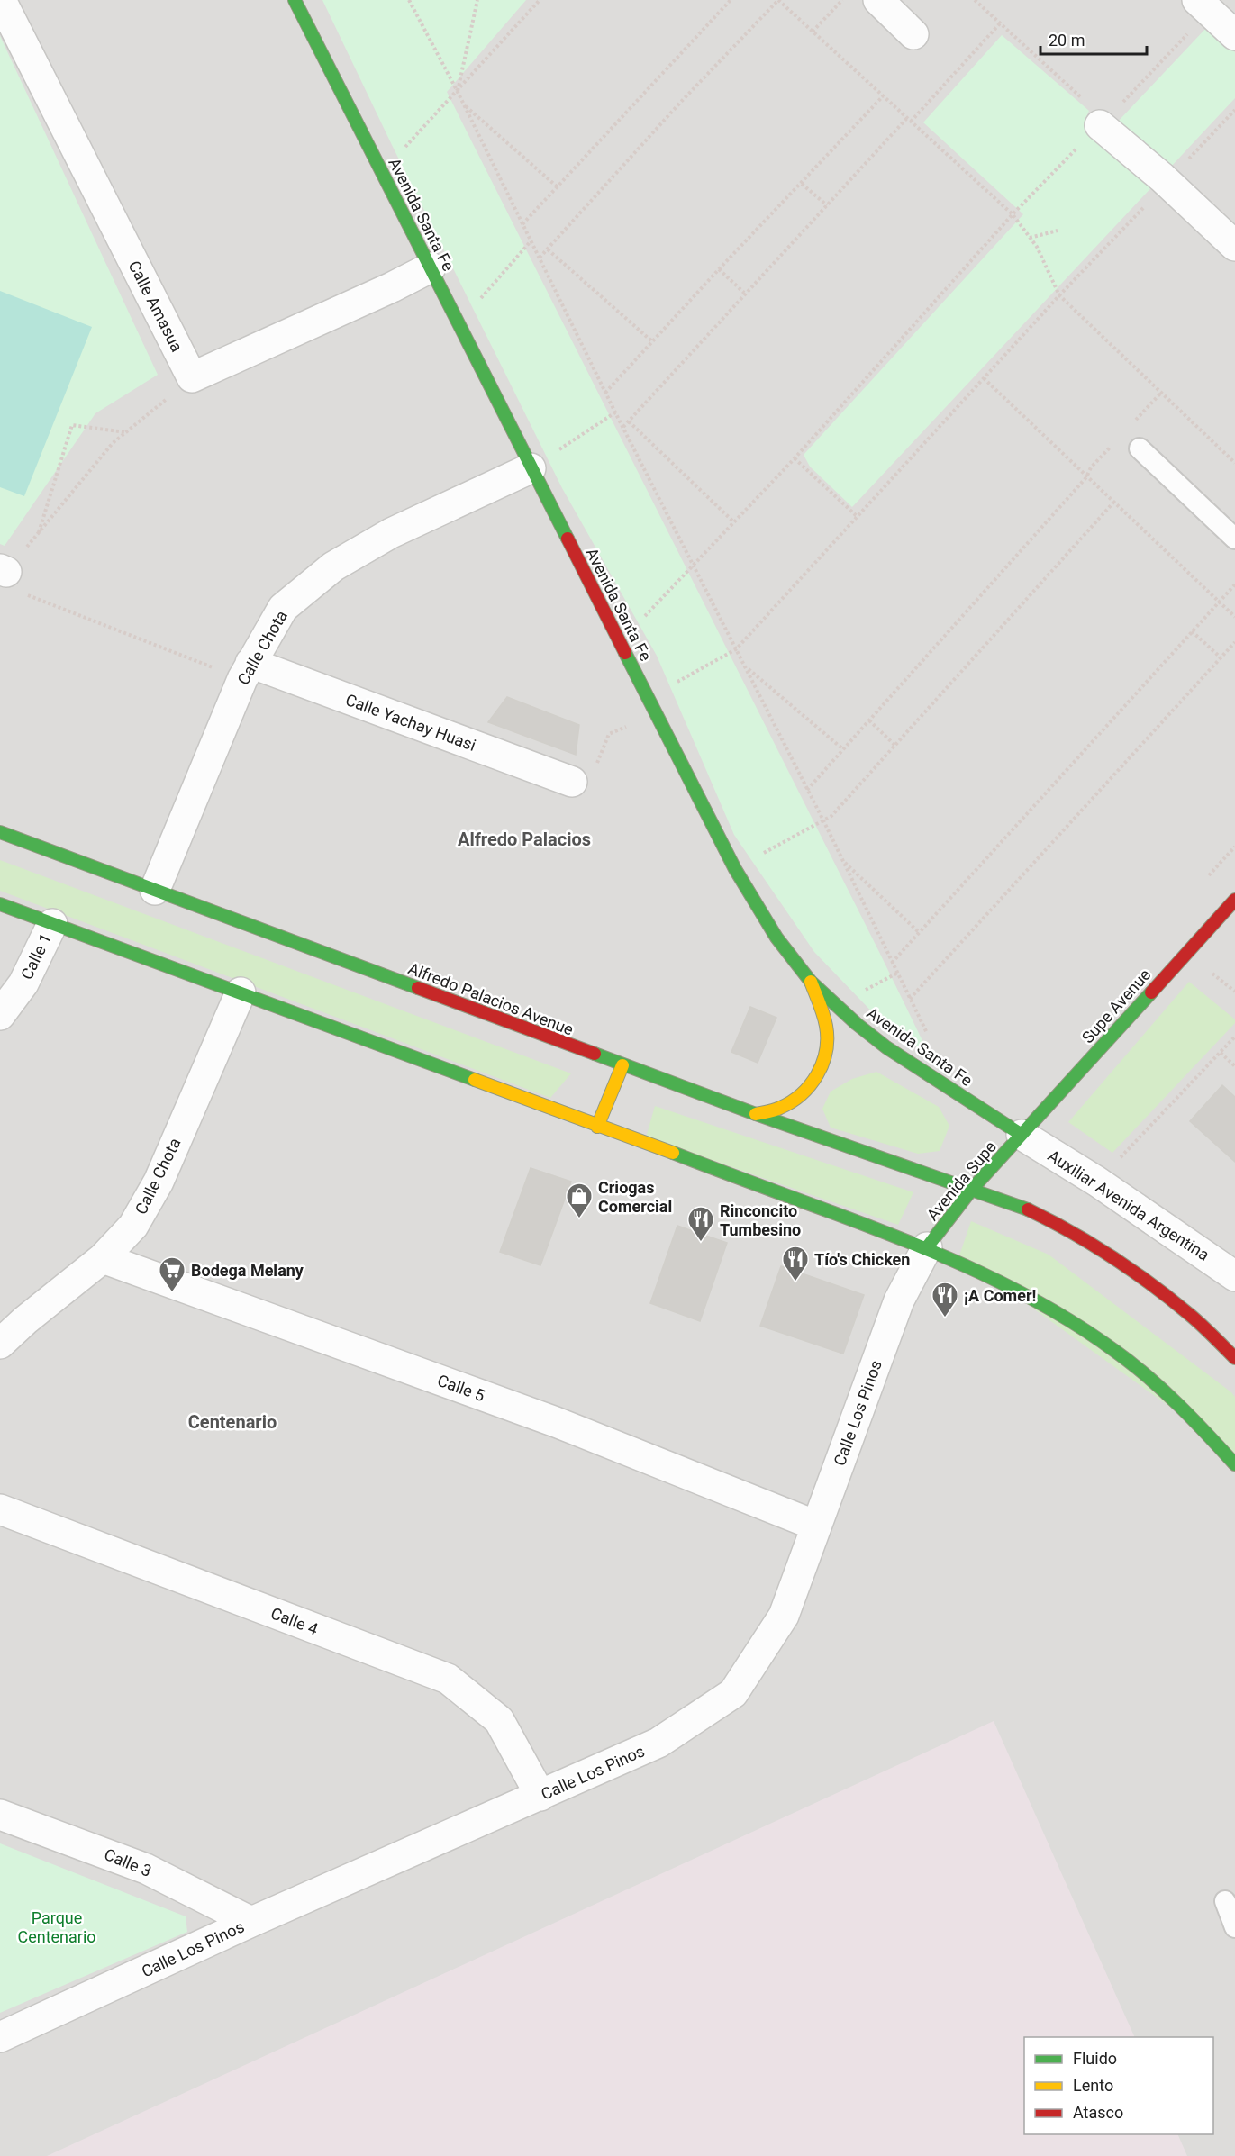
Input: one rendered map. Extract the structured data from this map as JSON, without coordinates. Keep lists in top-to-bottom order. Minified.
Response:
{"streets":{"main road":["Avenida Santa Fe","Alfredo Palacios Avenue","Supe Avenue","Avenida Supe"],"street":["Calle Amasua","Calle Chota","Calle Yachay Huasi","Calle 1","Auxiliar Avenida Argentina","Calle 5","Calle Los Pinos","Calle 4","Calle 3"]},"crossings":[["Avenida Santa Fe","Calle Chota"],["Avenida Santa Fe","Supe Avenue"],["Avenida Santa Fe","Avenida Supe"],["Avenida Santa Fe","Auxiliar Avenida Argentina"],["Calle Chota","Calle Yachay Huasi"],["Calle Chota","Alfredo Palacios Avenue"],["Calle Chota","Calle 5"],["Alfredo Palacios Avenue","Avenida Supe"],["Supe Avenue","Avenida Supe"],["Supe Avenue","Auxiliar Avenida Argentina"],["Avenida Supe","Auxiliar Avenida Argentina"],["Avenida Supe","Calle Los Pinos"],["Calle 5","Calle Los Pinos"],["Calle Los Pinos","Calle 4"],["Calle Los Pinos","Calle 3"]],"districts":["Alfredo Palacios","Centenario"],"parks":["Parque Centenario"],"places":{"shop":["Criogas Comercial"],"restaurant":["Rinconcito Tumbesino","Tío's Chicken","¡A Comer!"],"supermarket":["Bodega Melany"]},"legend":["Fluido","Lento","Atasco"],"scale_bar":"20 m"}
